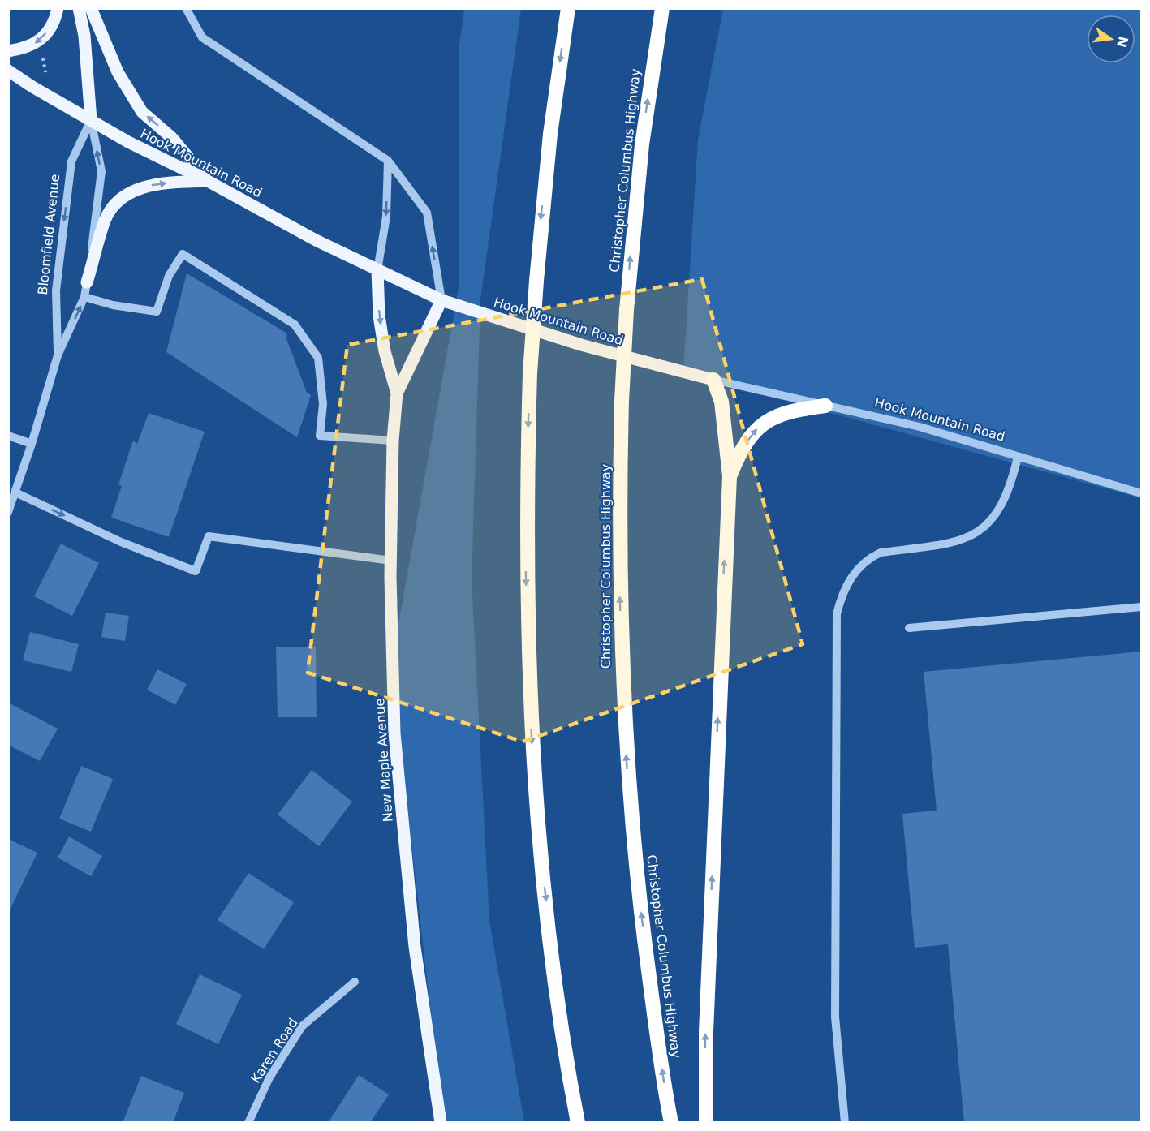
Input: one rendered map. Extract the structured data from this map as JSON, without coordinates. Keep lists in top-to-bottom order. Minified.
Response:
{"streets":{"highway":["Christopher Columbus Highway"],"main road":["Hook Mountain Road","Bloomfield Avenue","New Maple Avenue"],"street":["Karen Road"]},"crossings":[["Hook Mountain Road","Bloomfield Avenue"],["Hook Mountain Road","New Maple Avenue"]],"north":"right"}
